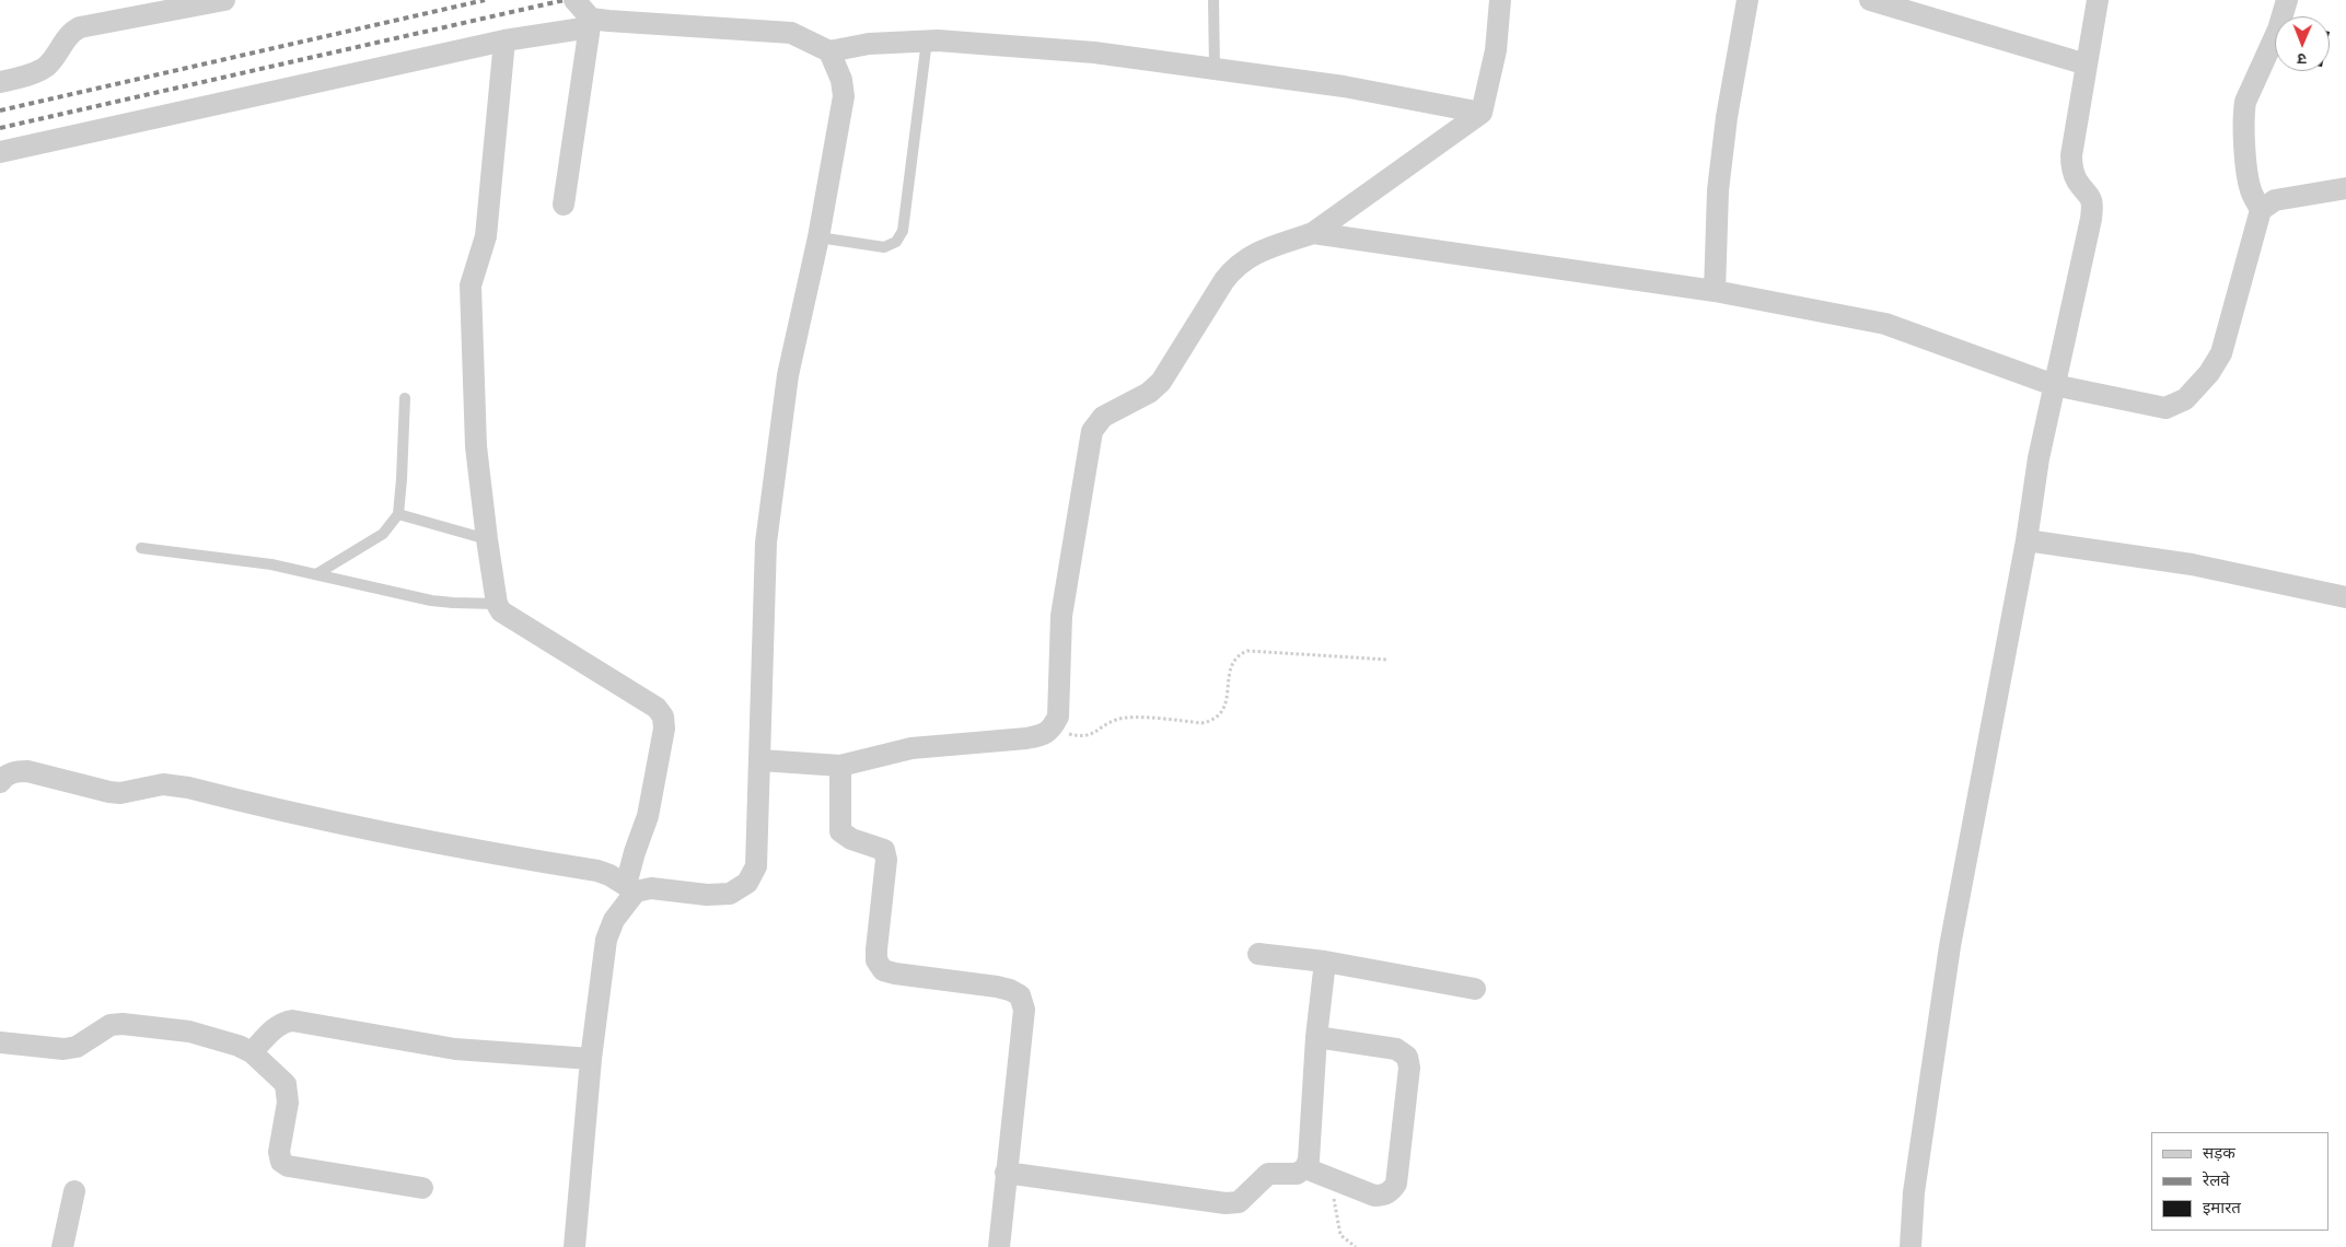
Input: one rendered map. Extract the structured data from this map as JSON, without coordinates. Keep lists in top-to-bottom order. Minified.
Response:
{"legend":["सड़क","रेलवे","इमारत"],"north":"bottom"}
